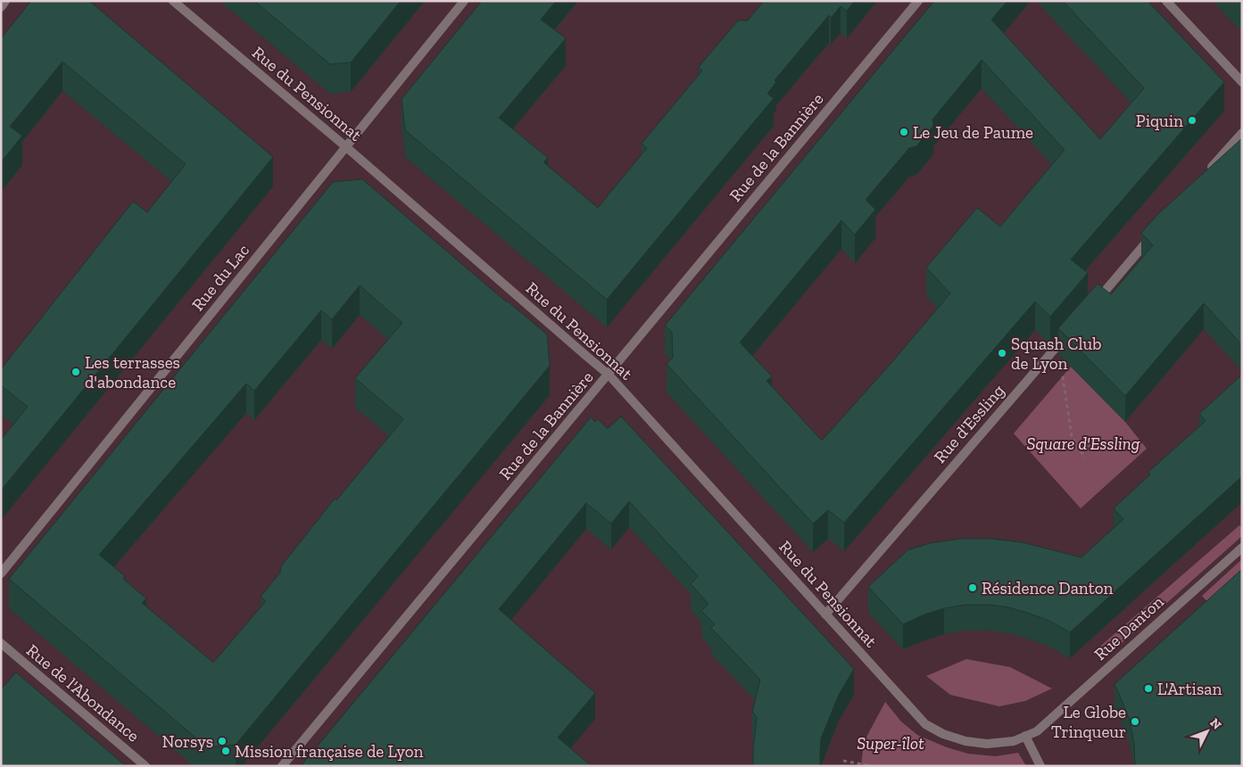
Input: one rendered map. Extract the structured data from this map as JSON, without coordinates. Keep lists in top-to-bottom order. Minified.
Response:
{"streets":{"street":["Rue du Pensionnat","Rue de la Bannière","Rue du Lac","Rue d'Essling","Rue Danton","Rue de l'Abondance"]},"crossings":[["Rue du Pensionnat","Rue de la Bannière"],["Rue du Pensionnat","Rue du Lac"],["Rue du Pensionnat","Rue d'Essling"],["Rue du Pensionnat","Rue Danton"]],"parks":["Square d'Essling","Super-îlot"],"places":["Piquin","Le Jeu de Paume","Squash Club de Lyon","Les terrasses d'abondance","Résidence Danton","L'Artisan","Le Globe Trinqueur","Norsys","Mission française de Lyon"],"north":"top right"}
